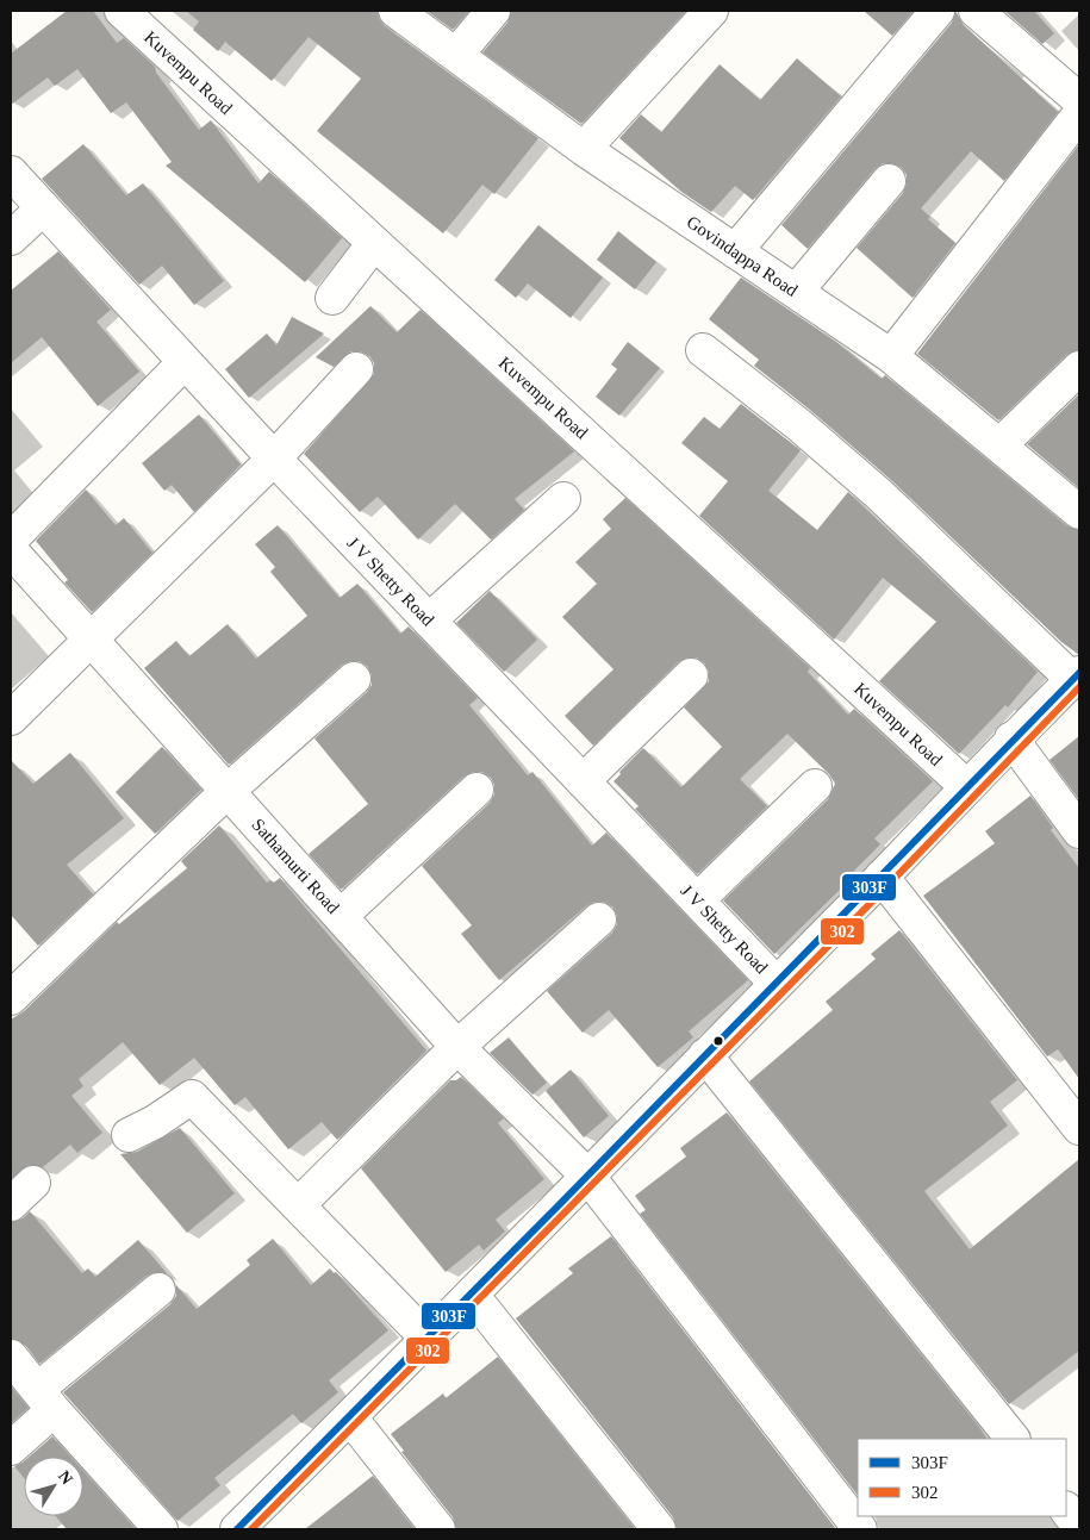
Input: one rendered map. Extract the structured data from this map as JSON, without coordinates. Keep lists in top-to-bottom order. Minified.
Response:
{"streets":{"street":["Kuvempu Road","Govindappa Road","J V Shetty Road","Sathamurti Road"]},"lines":["transit line 303F","transit line 302"],"legend":["303F","302"],"north":"top right"}
